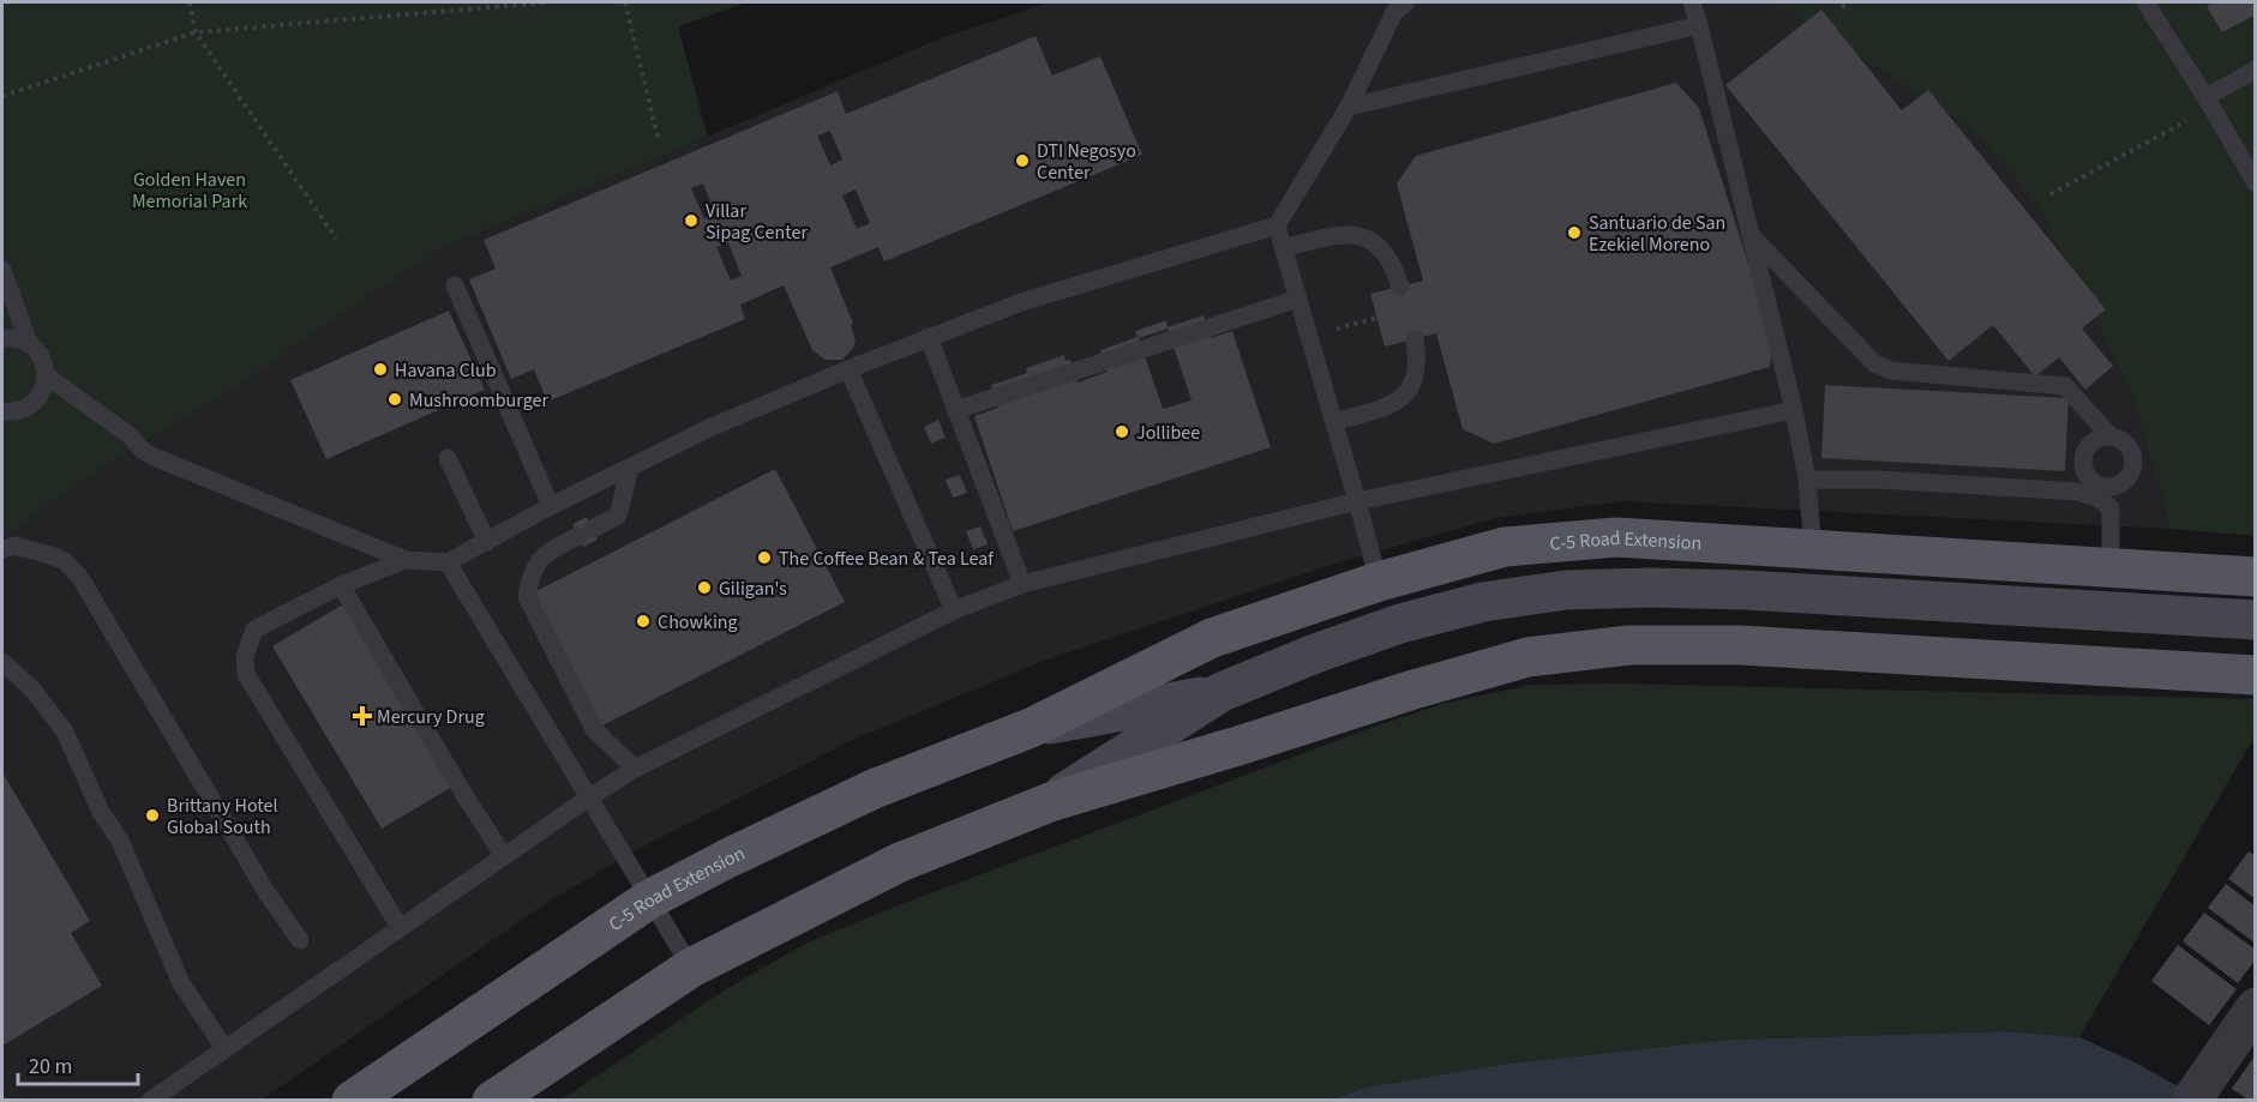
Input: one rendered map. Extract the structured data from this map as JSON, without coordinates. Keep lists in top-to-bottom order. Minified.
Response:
{"streets":{"main road":["C-5 Road Extension"]},"parks":["Golden Haven Memorial Park"],"places":{"other":["DTI Negosyo Center","Villar Sipag Center","Santuario de San Ezekiel Moreno","Havana Club","Mushroomburger","Jollibee","The Coffee Bean & Tea Leaf","Giligan's","Chowking","Brittany Hotel Global South"],"health":["Mercury Drug"]},"scale_bar":"20 m"}
